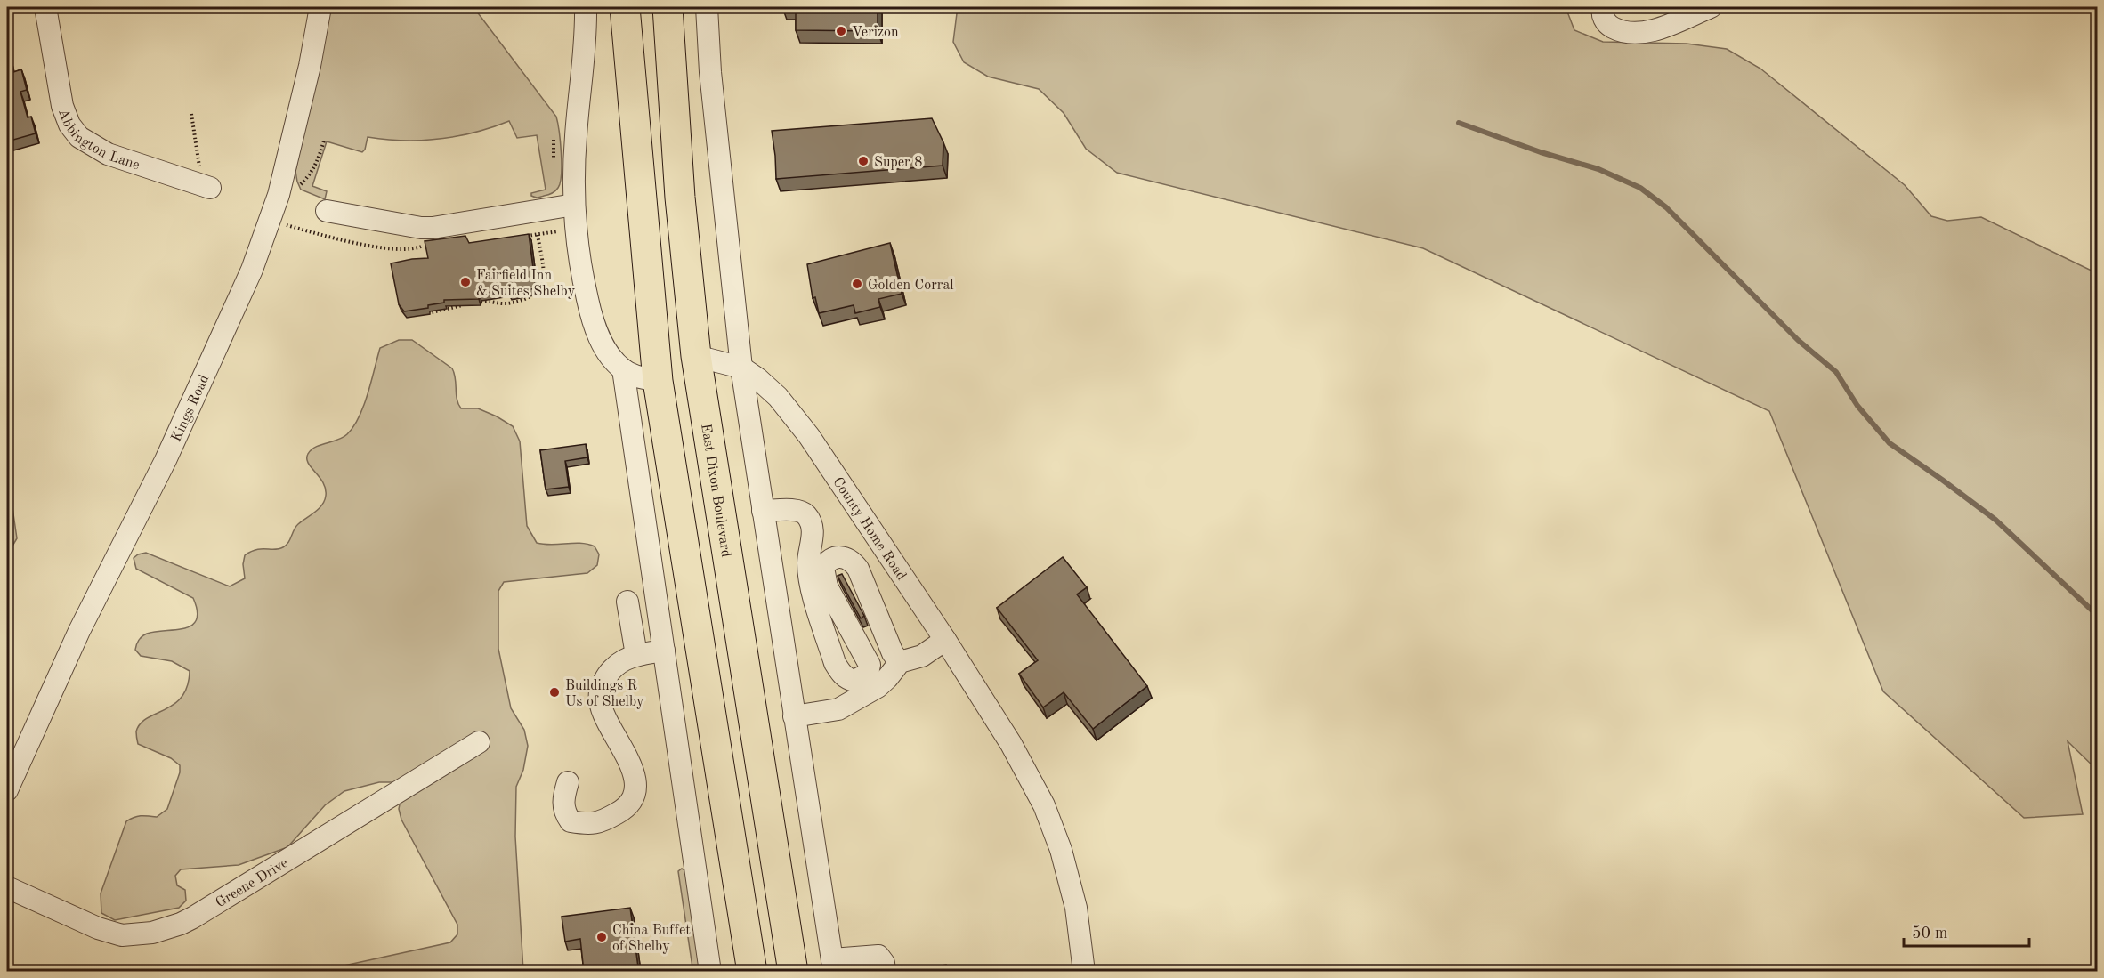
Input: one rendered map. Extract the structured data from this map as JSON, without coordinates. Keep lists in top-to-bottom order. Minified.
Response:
{"streets":{"highway":["East Dixon Boulevard","County Home Road"],"street":["Abbington Lane","Kings Road","Greene Drive"]},"crossings":[["East Dixon Boulevard","County Home Road"]],"places":["Verizon","Super 8","Fairfield Inn & Suites Shelby","Golden Corral","Buildings R Us of Shelby","China Buffet of Shelby"],"scale_bar":"50 m"}
